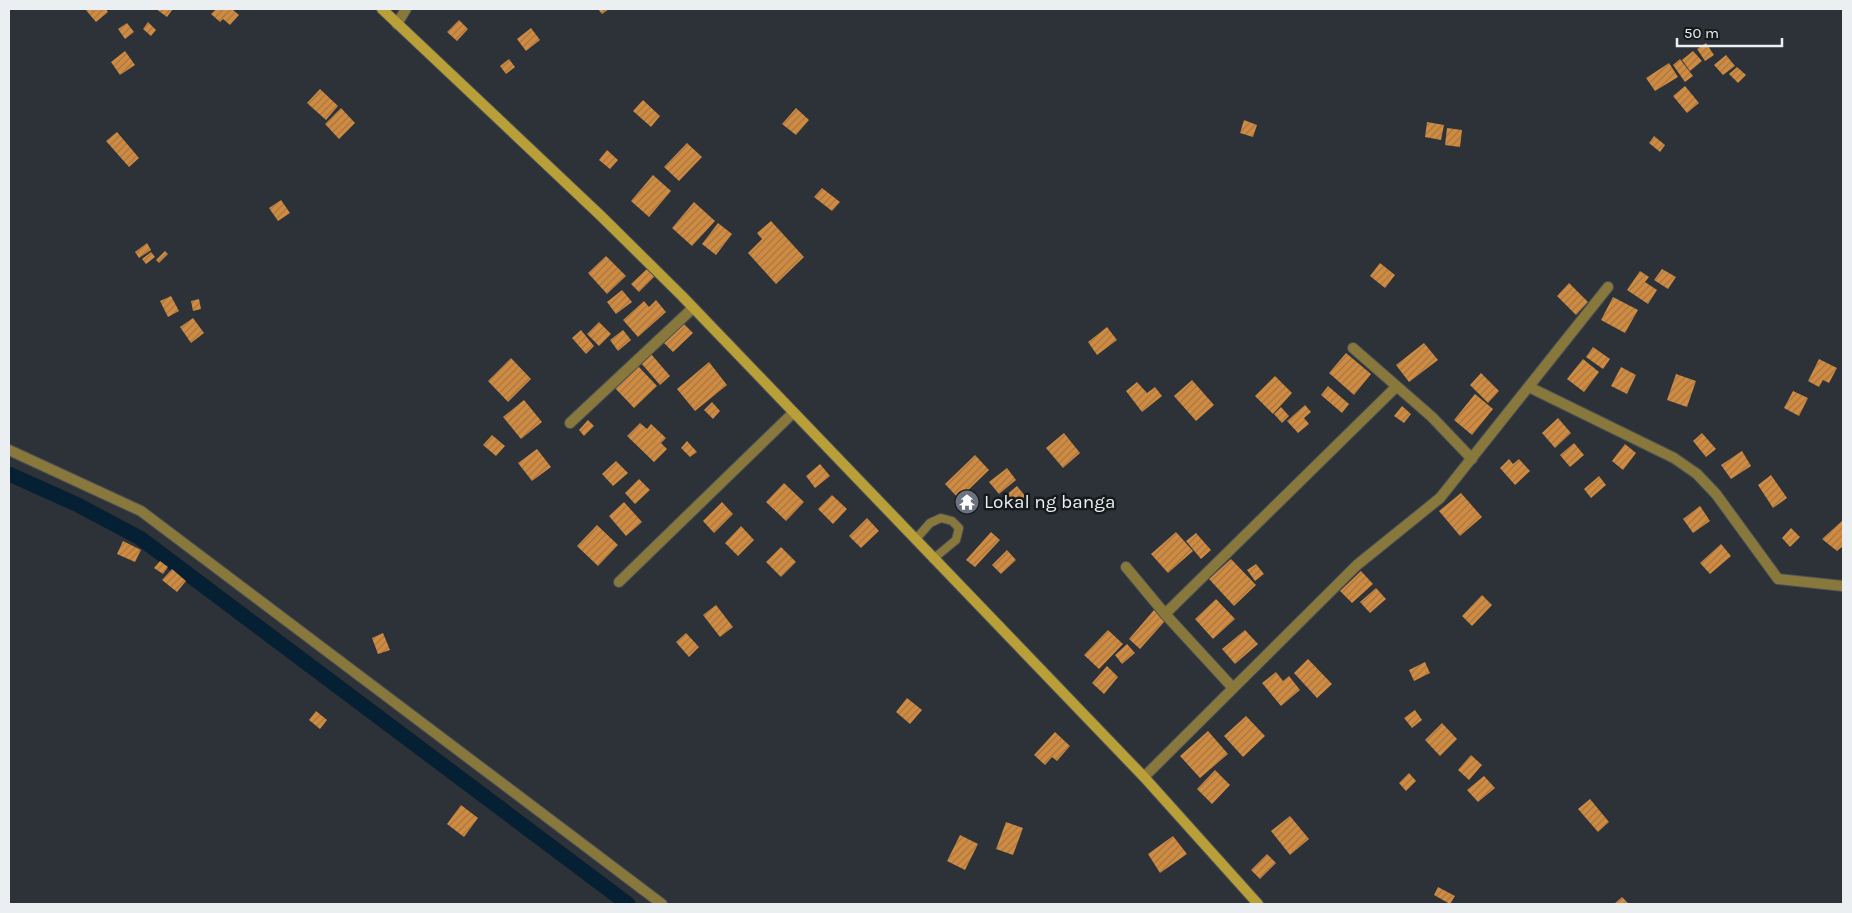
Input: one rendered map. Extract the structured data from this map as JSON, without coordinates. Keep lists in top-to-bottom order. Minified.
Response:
{"places":{"temple":["Lokal ng banga"]},"scale_bar":"50 m"}
